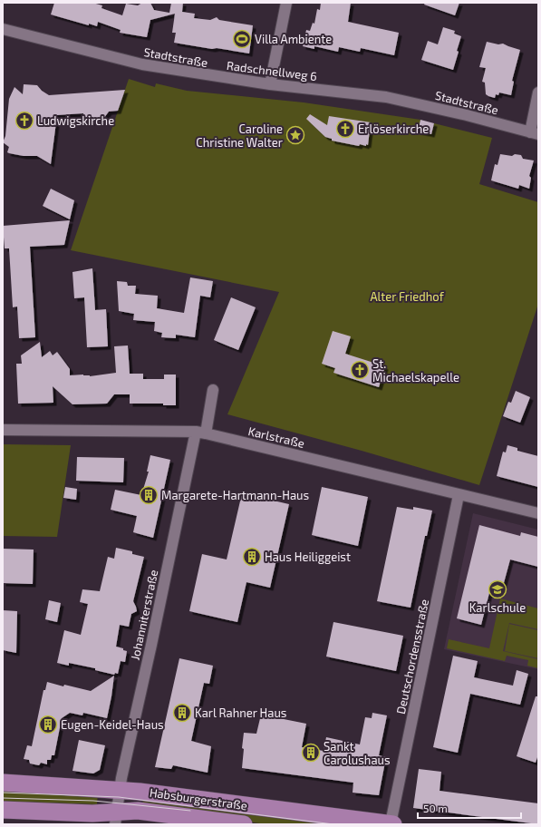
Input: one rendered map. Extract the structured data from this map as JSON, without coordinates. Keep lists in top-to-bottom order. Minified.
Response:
{"streets":{"main road":["Habsburgerstraße"],"street":["Stadtstraße","Karlstraße","Johanniterstraße","Deutschordensstraße"]},"crossings":[["Karlstraße","Johanniterstraße"],["Karlstraße","Deutschordensstraße"],["Johanniterstraße","Habsburgerstraße"],["Deutschordensstraße","Habsburgerstraße"]],"parks":["Alter Friedhof"],"places":{"sports":["Villa Ambiente"],"church":["Ludwigskirche","Erlöserkirche","St. Michaelskapelle"],"place":["Caroline Christine Walter"],"building":["Margarete-Hartmann-Haus","Haus Heiliggeist","Karl Rahner Haus","Eugen-Keidel-Haus","Sankt Carolushaus"],"school or university":["Karlschule"]},"scale_bar":"50 m"}
